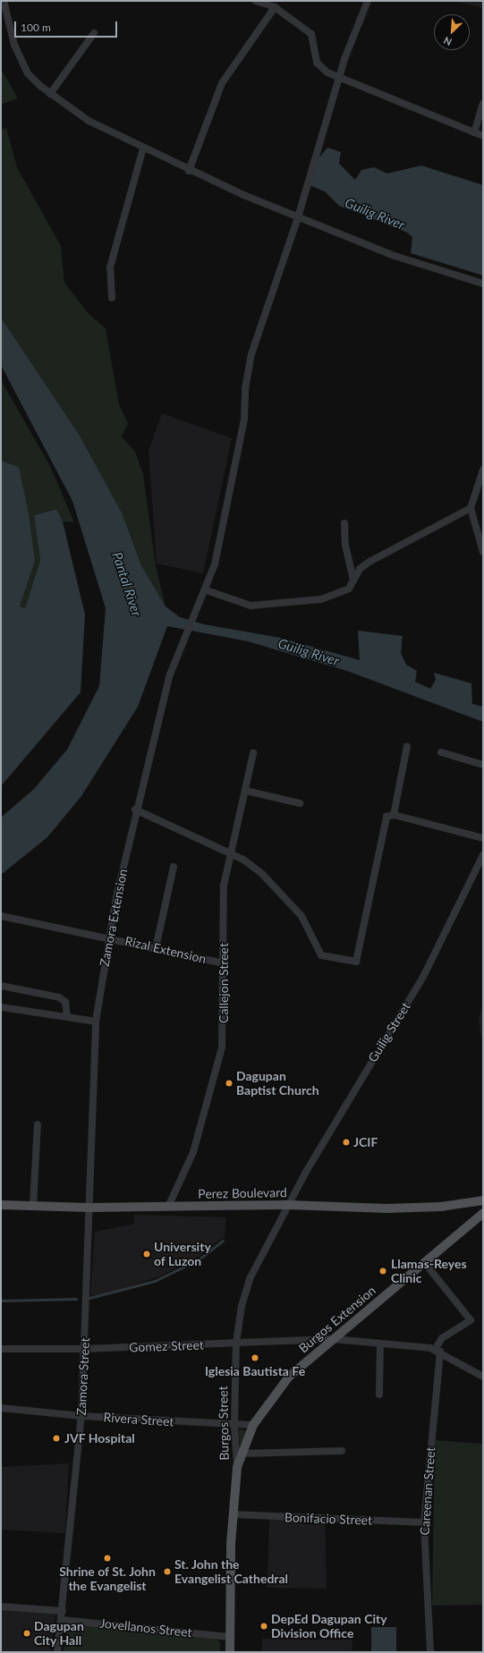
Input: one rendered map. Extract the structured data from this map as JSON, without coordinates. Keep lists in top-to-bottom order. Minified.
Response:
{"streets":{"main road":["Perez Boulevard","Burgos Extension","Burgos Street"],"street":["Zamora Extension","Rizal Extension","Callejon Street","Guilig Street","Gomez Street","Zamora Street","Rivera Street","Careenan Street","Bonifacio Street","Jovellanos Street"]},"crossings":[["Zamora Extension","Rizal Extension"],["Zamora Extension","Perez Boulevard"],["Zamora Extension","Zamora Street"],["Rizal Extension","Callejon Street"],["Callejon Street","Perez Boulevard"],["Guilig Street","Perez Boulevard"],["Guilig Street","Burgos Street"],["Perez Boulevard","Zamora Street"],["Perez Boulevard","Burgos Street"],["Burgos Extension","Gomez Street"],["Burgos Extension","Rivera Street"],["Burgos Extension","Burgos Street"],["Gomez Street","Zamora Street"],["Gomez Street","Burgos Street"],["Gomez Street","Careenan Street"],["Zamora Street","Rivera Street"],["Zamora Street","Jovellanos Street"],["Rivera Street","Burgos Street"],["Burgos Street","Bonifacio Street"],["Burgos Street","Jovellanos Street"],["Careenan Street","Bonifacio Street"]],"water":["Guilig River","Pantal River"],"places":["Dagupan Baptist Church","JCIF","University of Luzon","Llamas-Reyes Clinic","Iglesia Bautista Fe","JVF Hospital","Shrine of St. John the Evangelist","St. John the Evangelist Cathedral","DepEd Dagupan City Division Office","Dagupan City Hall"],"scale_bar":"100 m","north":"bottom left"}
